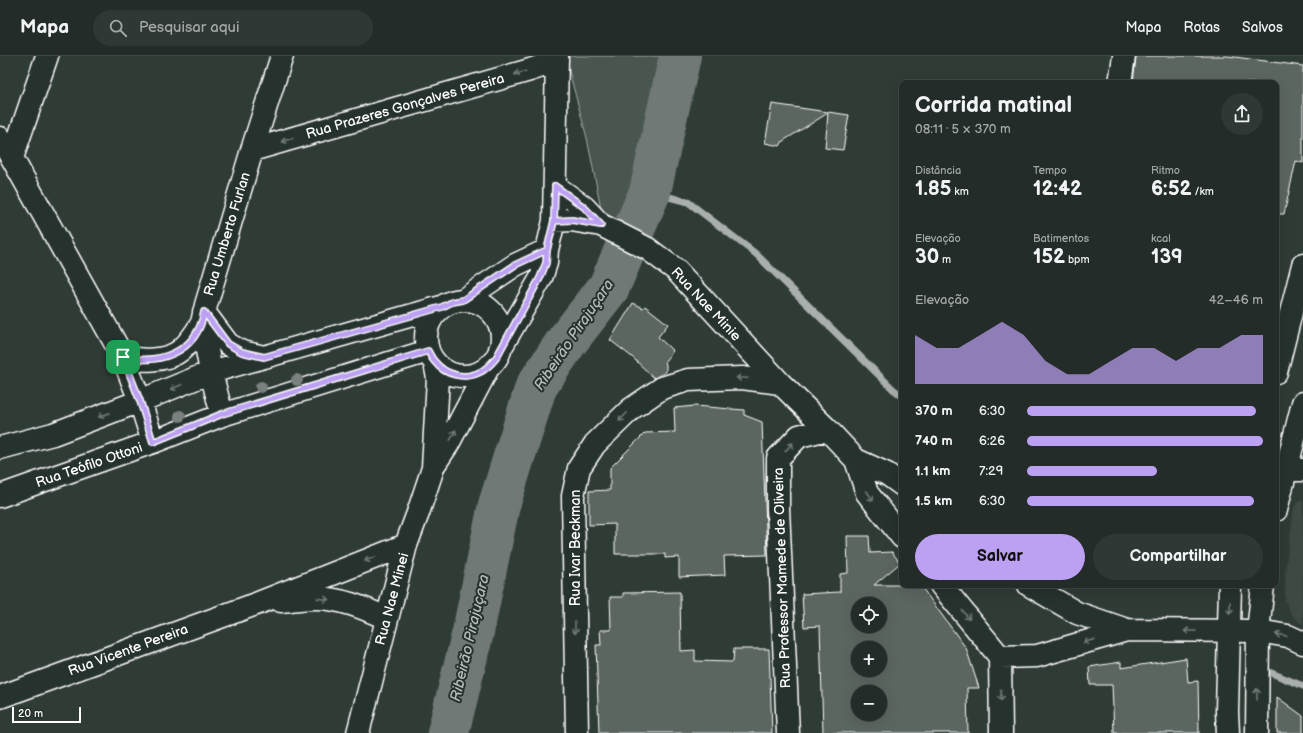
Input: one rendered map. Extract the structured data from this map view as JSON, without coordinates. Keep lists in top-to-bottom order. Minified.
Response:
{"streets":{"street":["Rua Prazeres Gonçalves Pereira","Rua Umberto Furlan","Rua Nae Minie","Rua Teófilo Ottoni","Rua Ivar Beckman","Rua Professor Mamede de Oliveira","Rua Nae Minei","Rua Vicente Pereira"]},"crossings":[["Rua Prazeres Gonçalves Pereira","Rua Umberto Furlan"],["Rua Prazeres Gonçalves Pereira","Rua Nae Minei"],["Rua Umberto Furlan","Rua Teófilo Ottoni"],["Rua Nae Minie","Rua Ivar Beckman"],["Rua Nae Minie","Rua Nae Minei"],["Rua Teófilo Ottoni","Rua Nae Minei"],["Rua Nae Minei","Rua Vicente Pereira"]],"one_way":["Rua Prazeres Gonçalves Pereira","Rua Ivar Beckman","Rua Professor Mamede de Oliveira"],"water":["Ribeirão Pirajuçara"],"scale_bar":"20 m","page":{"header":"Mapa","search":"Pesquisar aqui","nav":["Mapa","Rotas","Salvos"],"heading":["Corrida matinal","08:11 · 5 × 370 m"],"stats":[["Distância","1.85 km"],["Tempo","12:42"],["Ritmo","6:52 /km"],["Elevação","30 m"],["Batimentos","152 bpm"],["kcal","139"]],"chart":["Elevação","42–46 m"],"list":[{"name":"370 m","note":"6:30"},{"name":"740 m","note":"6:26"},{"name":"1.1 km","note":"7:29"},{"name":"1.5 km","note":"6:30"}],"buttons":["Salvar","Compartilhar"],"map_buttons":["+","−"],"scale":"20 m"}}
